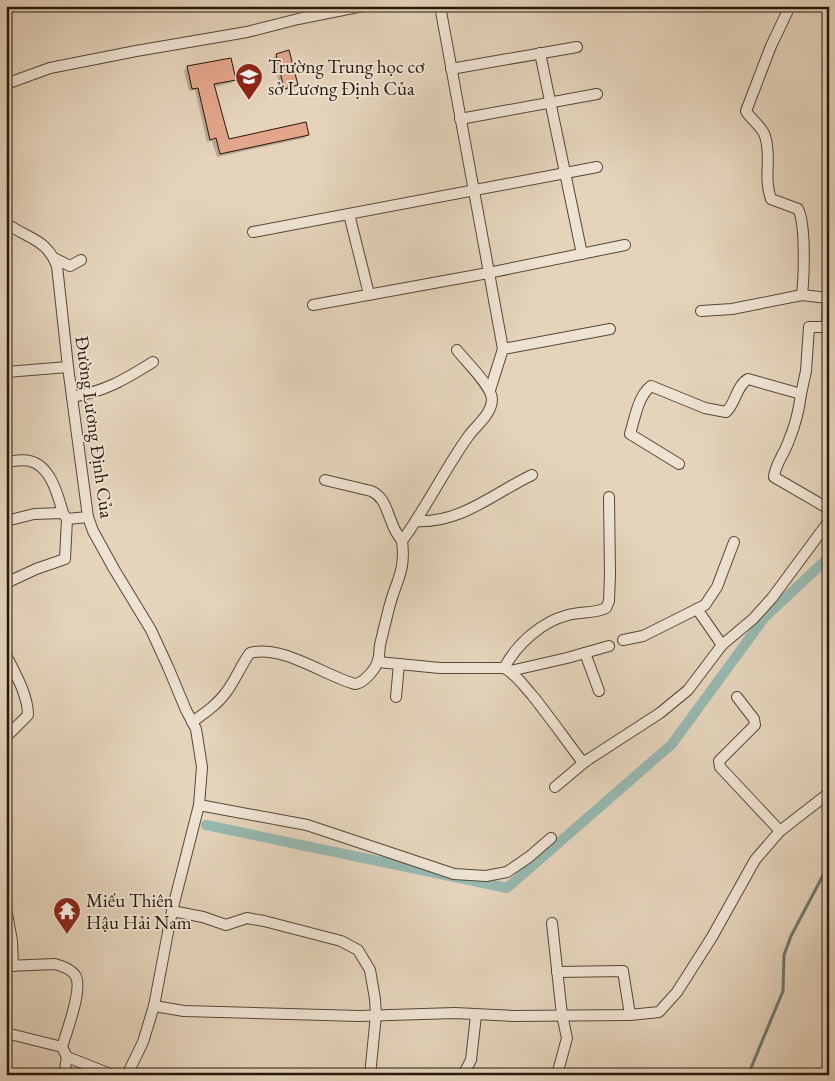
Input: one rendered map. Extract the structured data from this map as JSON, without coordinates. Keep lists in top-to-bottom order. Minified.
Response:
{"streets":{"street":["Đường Lương Định Của"]},"places":{"school or university":["Trường Trung học cơ sở Lương Định Của"],"temple":["Miếu Thiên Hậu Hải Nam"]}}
